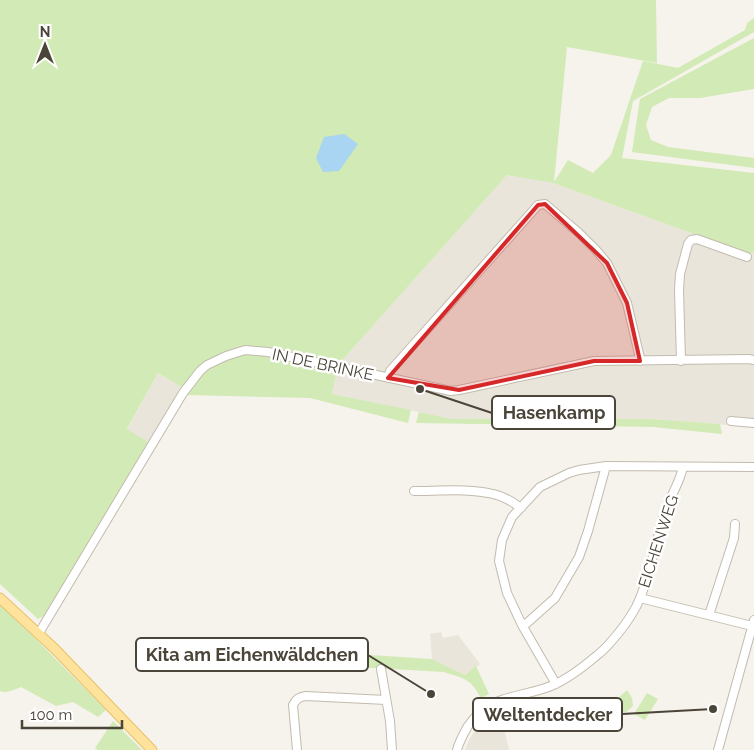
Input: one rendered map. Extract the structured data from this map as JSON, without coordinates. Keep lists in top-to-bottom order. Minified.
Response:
{"streets":{"street":["IN DE BRINKE","EICHENWEG"]},"places":["Hasenkamp","Kita am Eichenwäldchen","Weltentdecker"],"scale_bar":"100 m","north":"top"}
